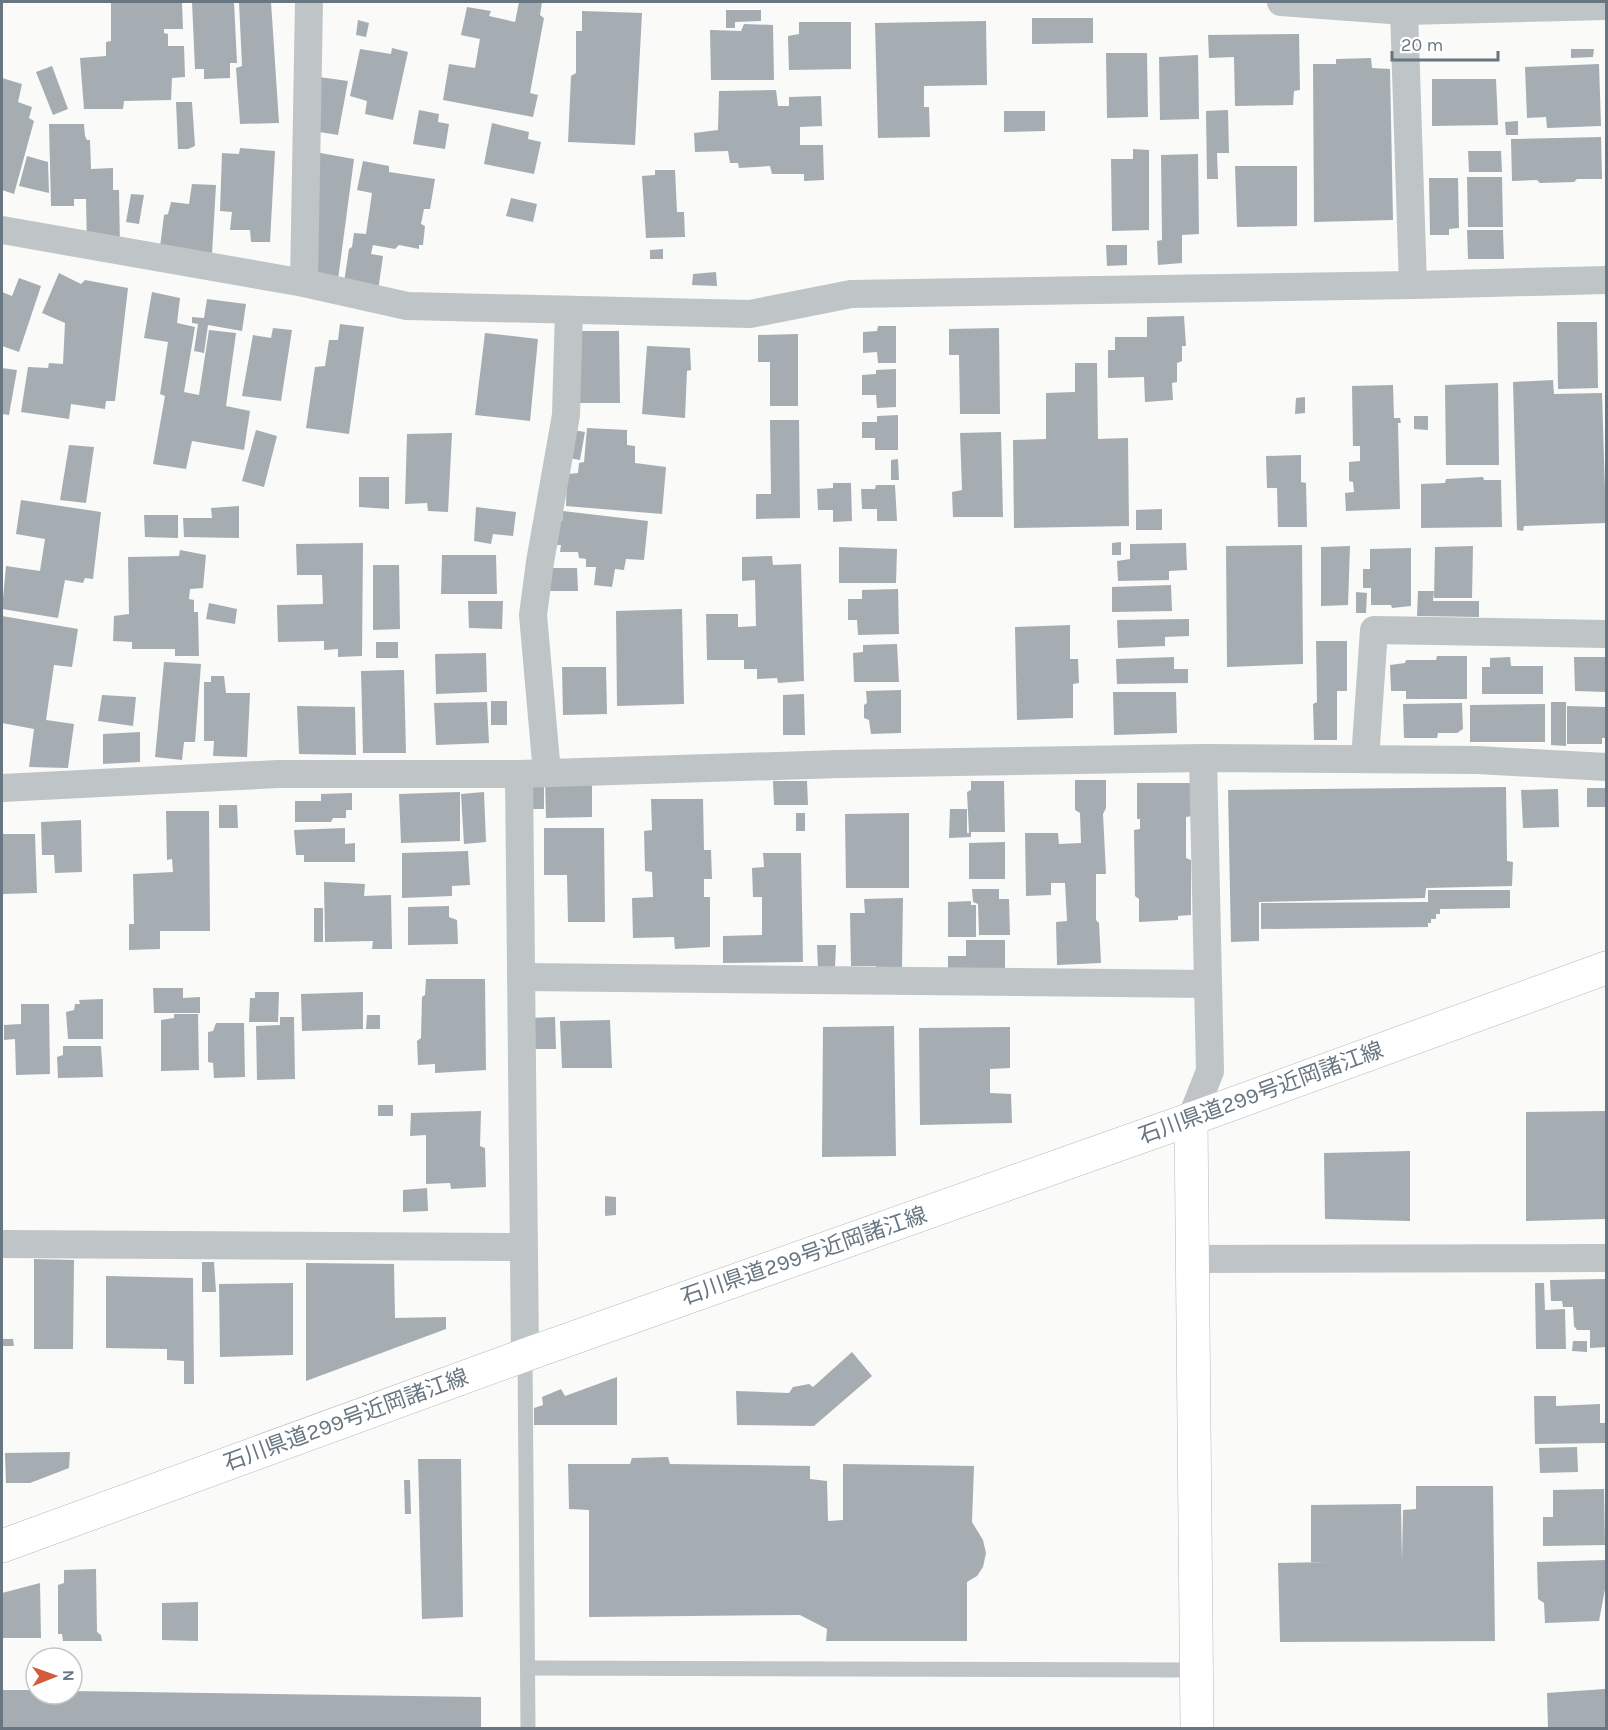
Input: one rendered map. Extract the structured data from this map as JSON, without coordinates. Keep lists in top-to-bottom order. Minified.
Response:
{"streets":{"main road":["石川県道299号近岡諸江線"]},"scale_bar":"20 m","north":"right"}
